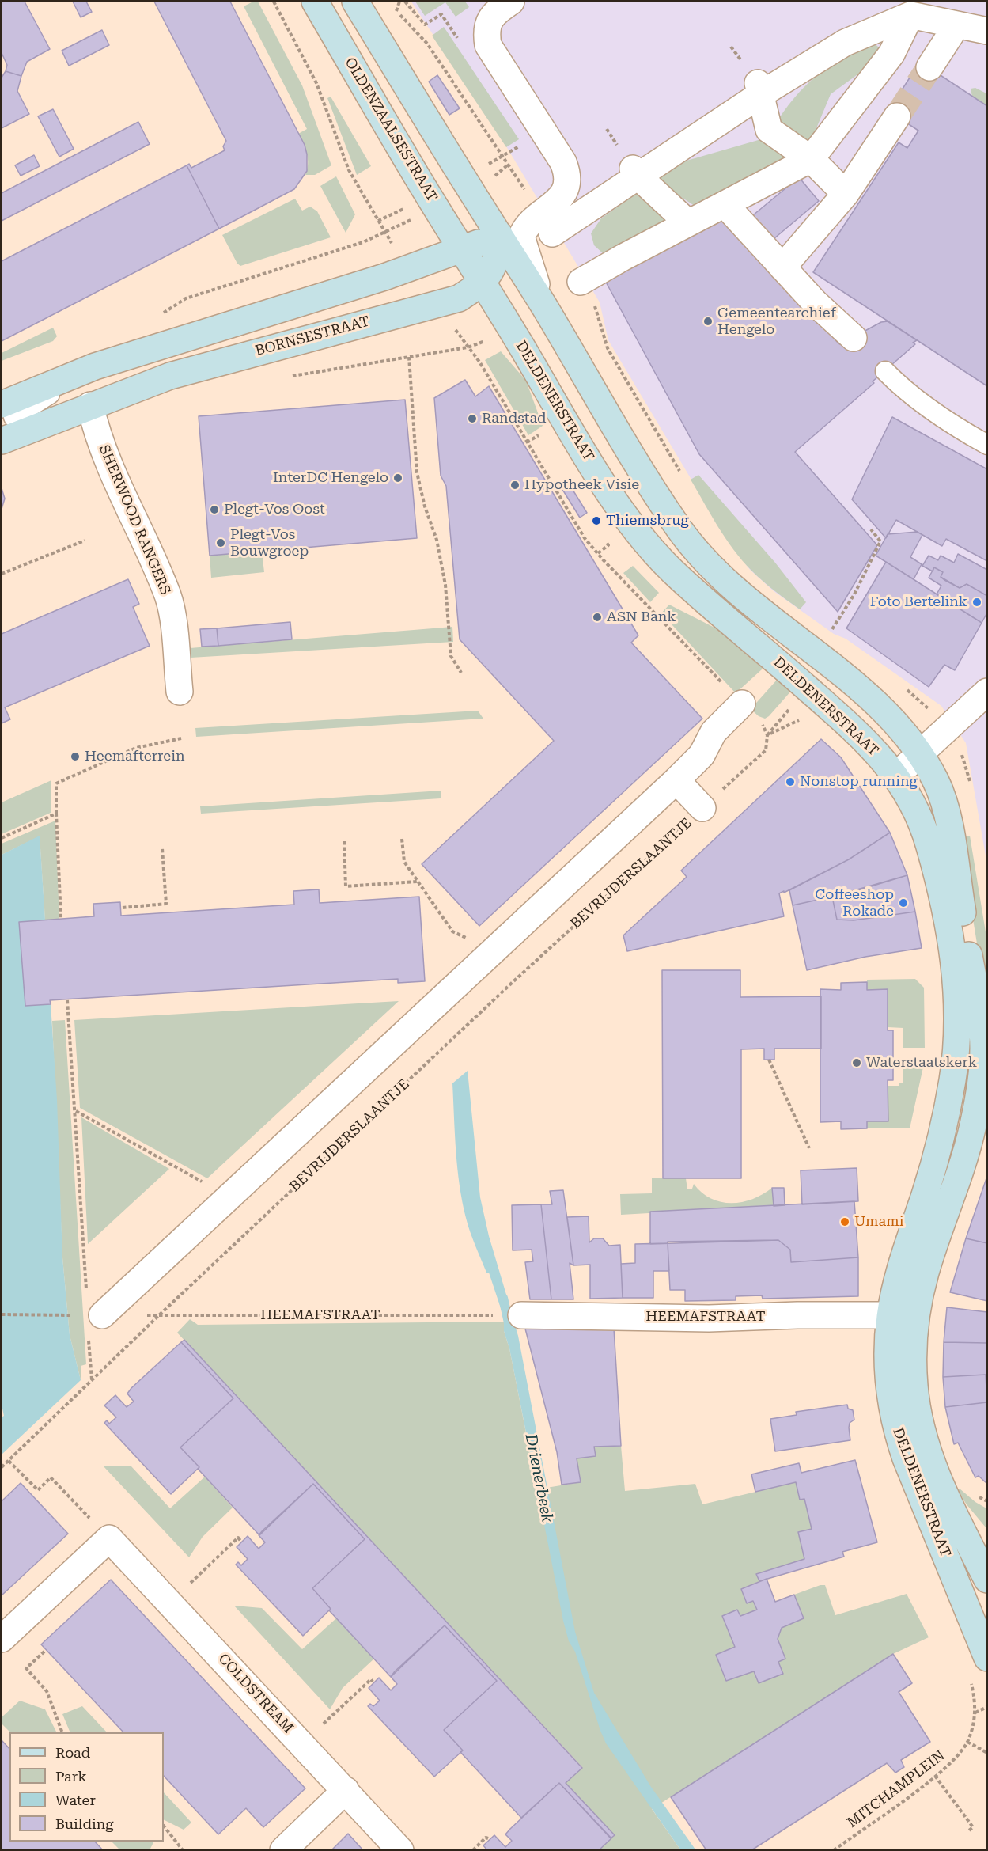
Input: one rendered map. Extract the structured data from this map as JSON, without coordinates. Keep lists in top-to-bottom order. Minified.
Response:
{"streets":{"main road":["OLDENZAALSESTRAAT","BORNSESTRAAT","DELDENERSTRAAT"],"street":["SHERWOOD RANGERS","BEVRIJDERSLAANTJE","HEEMAFSTRAAT","COLDSTREAM"],"path":["MITCHAMPLEIN"]},"crossings":[["OLDENZAALSESTRAAT","BORNSESTRAAT"],["OLDENZAALSESTRAAT","DELDENERSTRAAT"],["BORNSESTRAAT","DELDENERSTRAAT"],["BORNSESTRAAT","SHERWOOD RANGERS"],["DELDENERSTRAAT","HEEMAFSTRAAT"],["BEVRIJDERSLAANTJE","HEEMAFSTRAAT"]],"water":["Drienerbeek"],"places":["Gemeentearchief Hengelo","Randstad","InterDC Hengelo","Hypotheek Visie","Plegt-Vos Oost","Thiemsbrug","Plegt-Vos Bouwgroep","Foto Bertelink","ASN Bank","Heemafterrein","Nonstop running","Coffeeshop Rokade","Waterstaatskerk","Umami"],"legend":["Road","Park","Water","Building"]}
